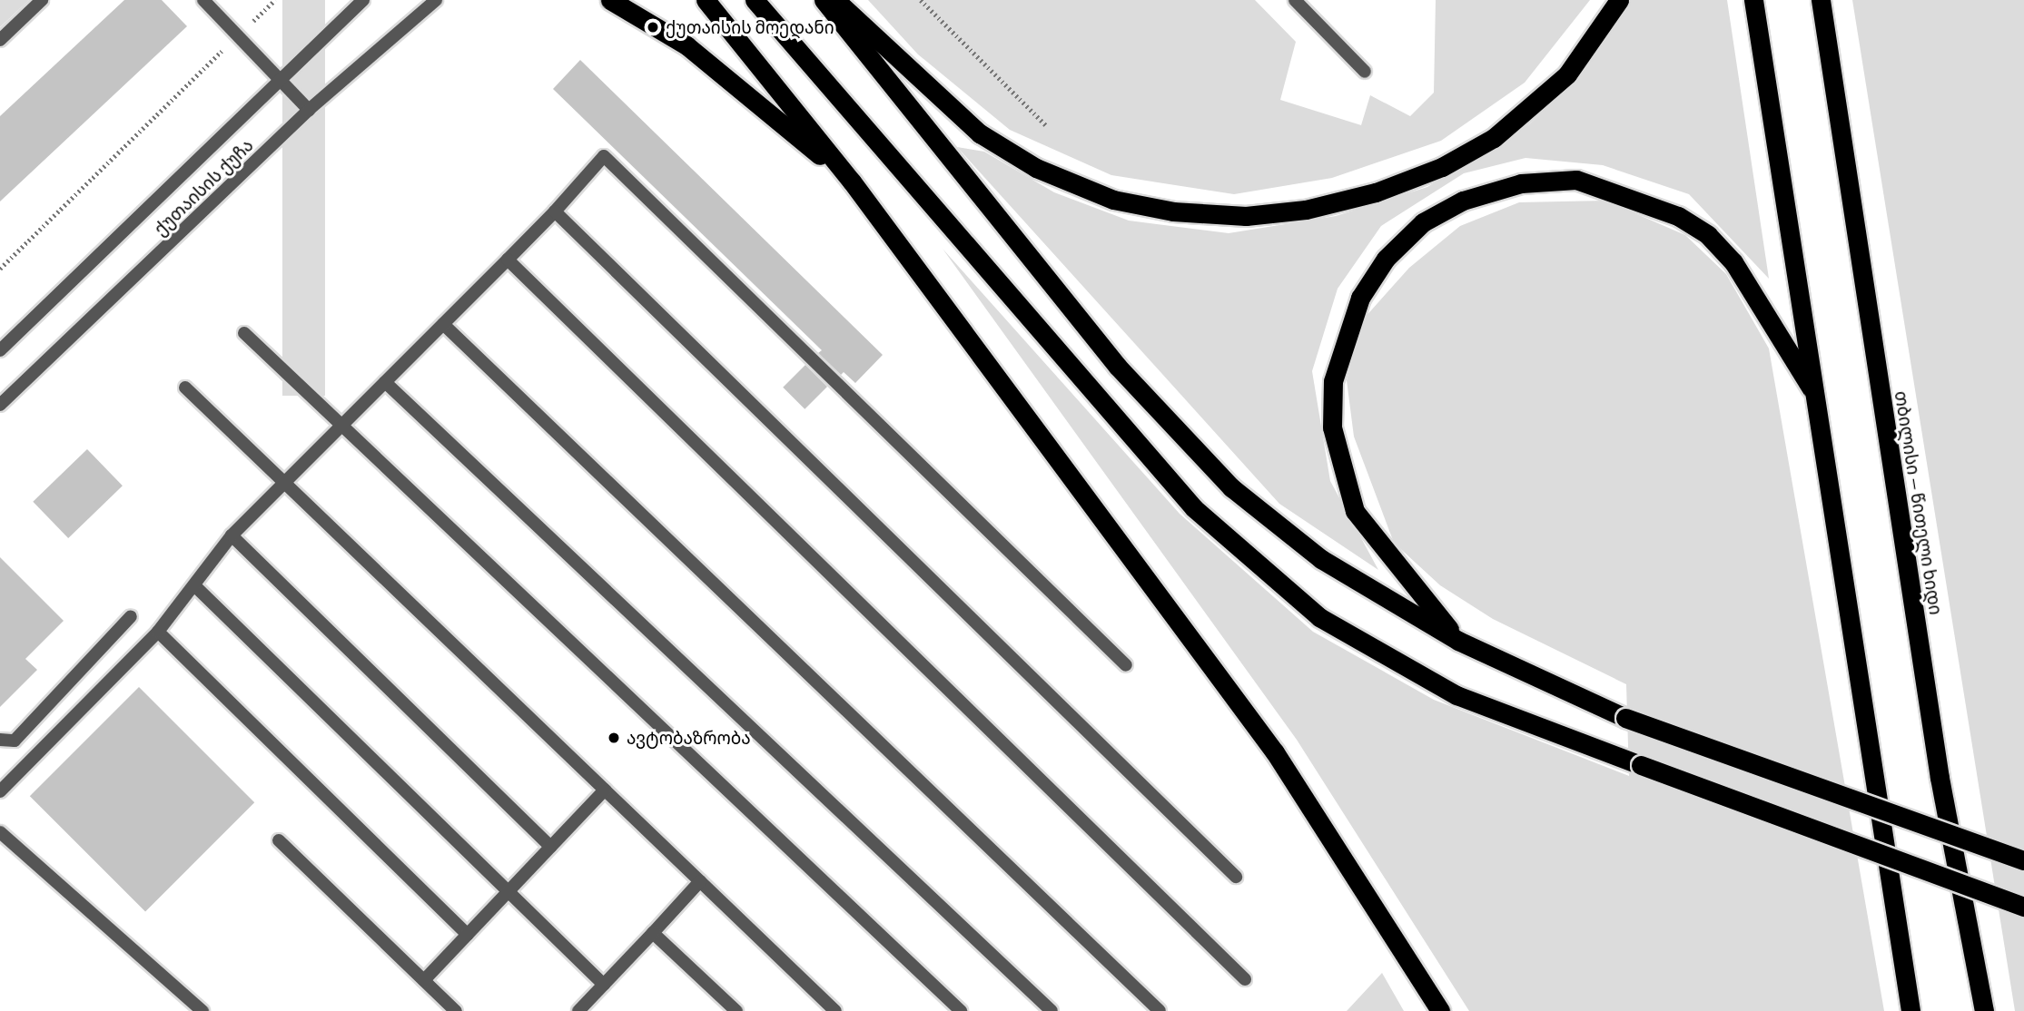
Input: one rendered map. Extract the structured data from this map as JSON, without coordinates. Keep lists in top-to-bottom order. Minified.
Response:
{"streets":{"highway":["თბილისი — წითელი ხიდი"],"street":["ქუთაისის ქუჩა"]},"places":["ქუთაისის მოედანი","ავტობაზრობა"]}
